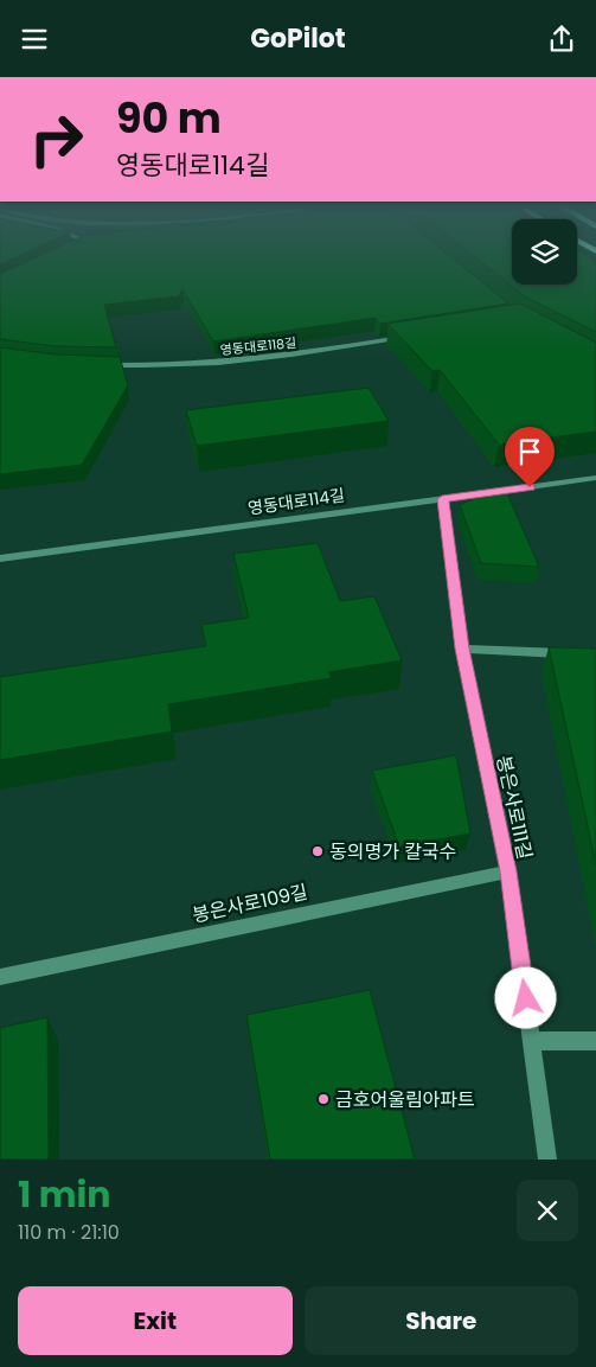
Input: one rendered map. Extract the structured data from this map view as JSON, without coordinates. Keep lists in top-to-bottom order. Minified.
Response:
{"streets":{"street":["영동대로118길","영동대로114길","봉은사로111길","봉은사로109길"]},"crossings":[["영동대로114길","봉은사로111길"],["봉은사로111길","봉은사로109길"]],"places":["동의명가 칼국수","금호어울림아파트"],"page":{"header":"GoPilot","turn":["90 m","영동대로114길"],"heading":["1 min","110 m · 21:10"],"buttons":["Exit","Share"]}}
